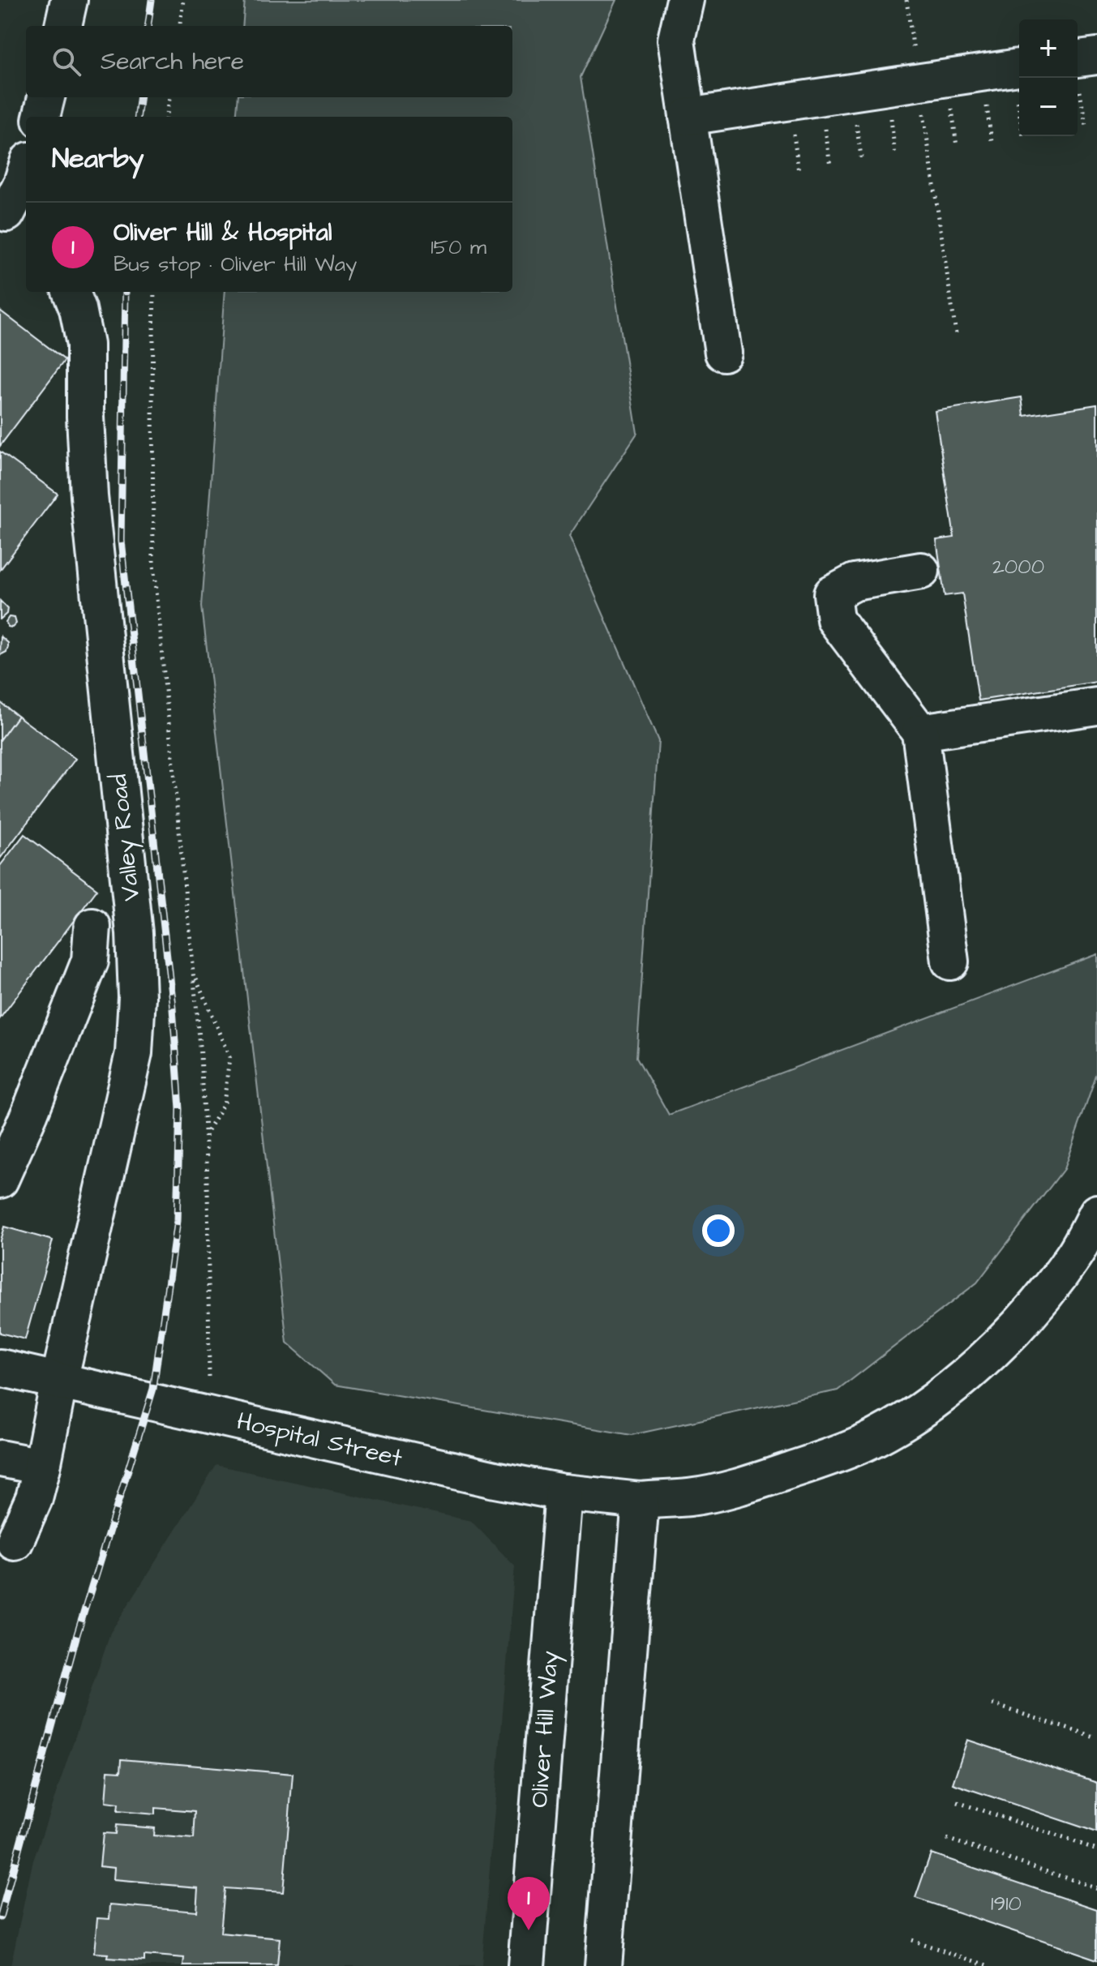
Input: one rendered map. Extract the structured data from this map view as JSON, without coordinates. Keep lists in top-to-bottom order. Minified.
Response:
{"streets":{"street":["Valley Road","Hospital Street","Oliver Hill Way"]},"crossings":[["Valley Road","Hospital Street"],["Hospital Street","Oliver Hill Way"]],"house_numbers":["2000","1910"],"page":{"map_buttons":["+","−"],"search":"Search here","heading":"Nearby","list":[{"mark":"1","name":"Oliver Hill & Hospital","note":"Bus stop · Oliver Hill Way","value":"150 m"}],"pins":"1"}}
